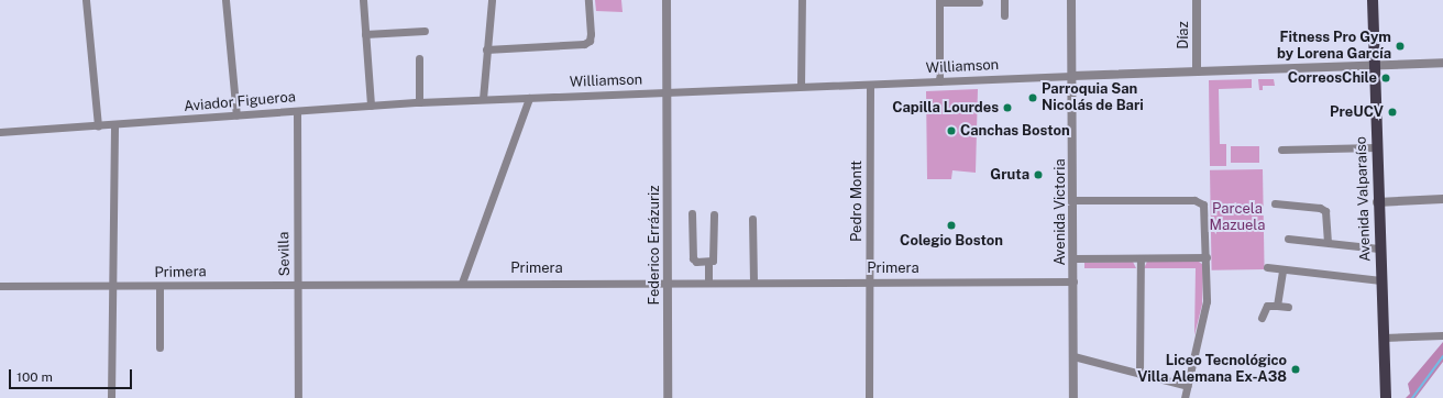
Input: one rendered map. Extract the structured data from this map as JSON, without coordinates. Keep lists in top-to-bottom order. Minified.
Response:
{"streets":{"main road":["Avenida Valparaíso"],"street":["Díaz","Williamson","Aviador Figueroa","Pedro Montt","Avenida Victoria","Federico Errázuriz","Sevilla","Primera"]},"crossings":[["Díaz","Williamson"],["Williamson","Aviador Figueroa"],["Williamson","Avenida Valparaíso"],["Williamson","Pedro Montt"],["Williamson","Avenida Victoria"],["Williamson","Federico Errázuriz"],["Aviador Figueroa","Sevilla"],["Pedro Montt","Primera"],["Avenida Victoria","Primera"],["Federico Errázuriz","Primera"],["Sevilla","Primera"]],"parks":["Parcela Mazuela"],"places":["Fitness Pro Gym by Lorena García","CorreosChile","Parroquia San Nicolás de Bari","Capilla Lourdes","PreUCV","Canchas Boston","Gruta","Colegio Boston","Liceo Tecnológico Villa Alemana Ex-A38"],"scale_bar":"100 m"}
